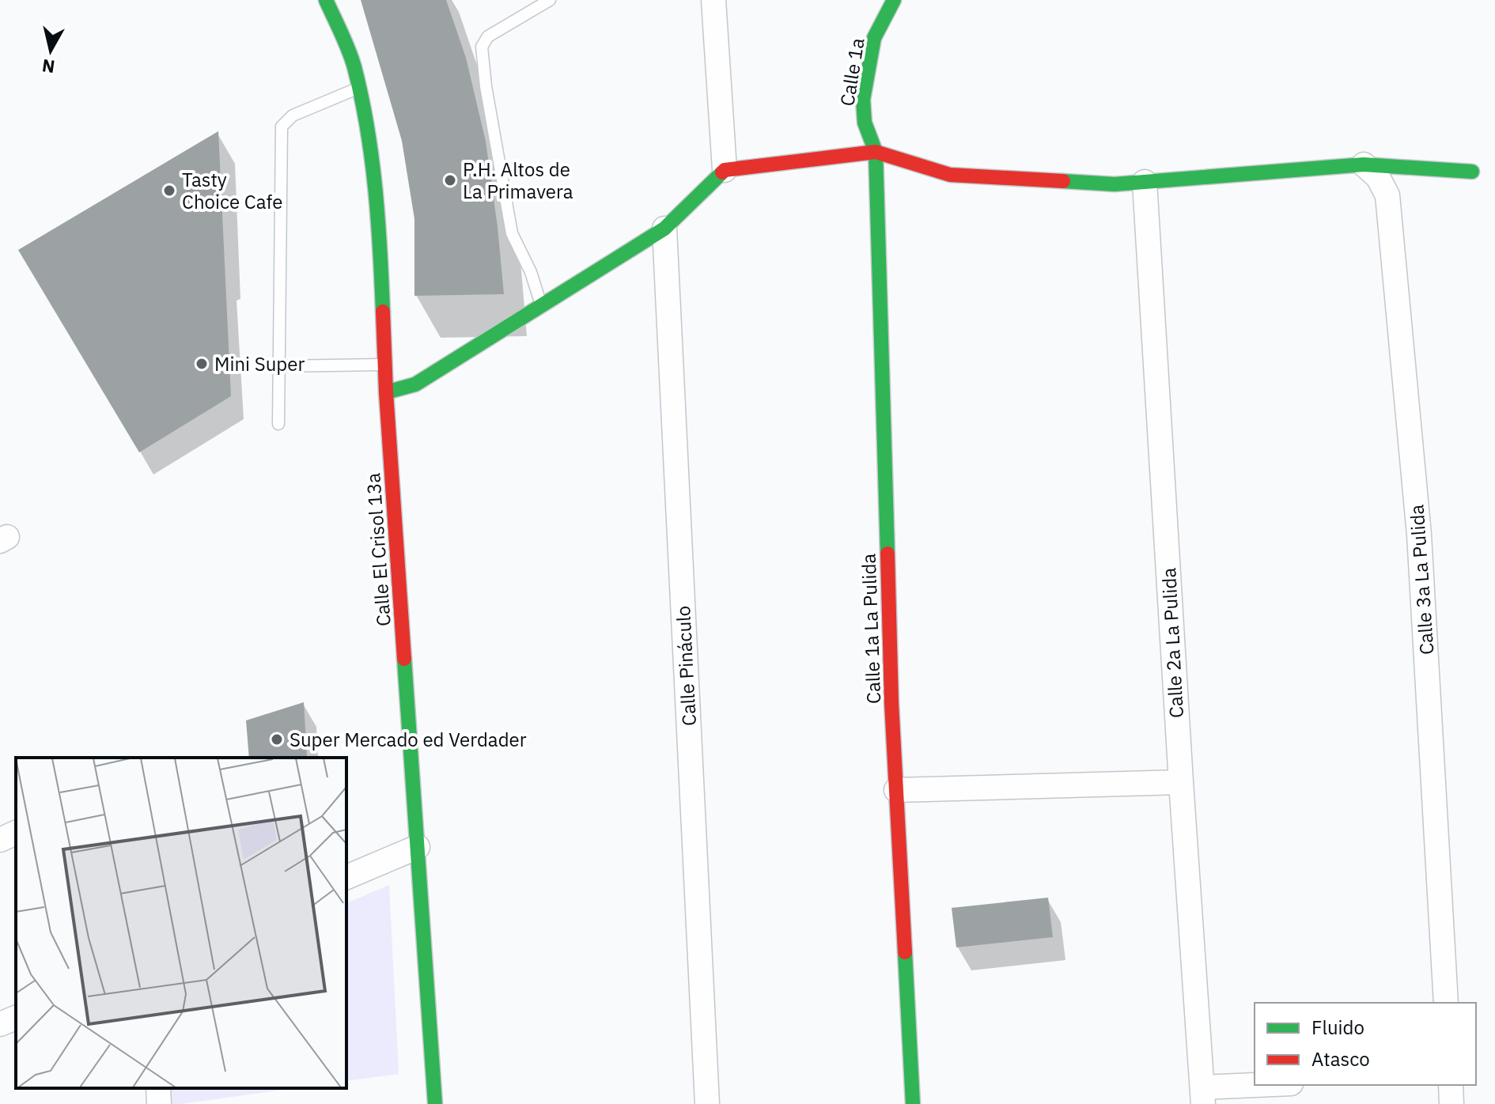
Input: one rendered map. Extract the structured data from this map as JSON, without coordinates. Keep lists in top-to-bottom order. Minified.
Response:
{"streets":{"street":["Calle 1a","Calle El Crisol 13a","Calle 3a La Pulida","Calle 1a La Pulida","Calle 2a La Pulida","Calle Pináculo"]},"crossings":[["Calle 1a","Calle 1a La Pulida"]],"places":["P.H. Altos de La Primavera","Tasty Choice Cafe","Mini Super","Super Mercado ed Verdader"],"legend":["Fluido","Atasco"],"north":"bottom"}
